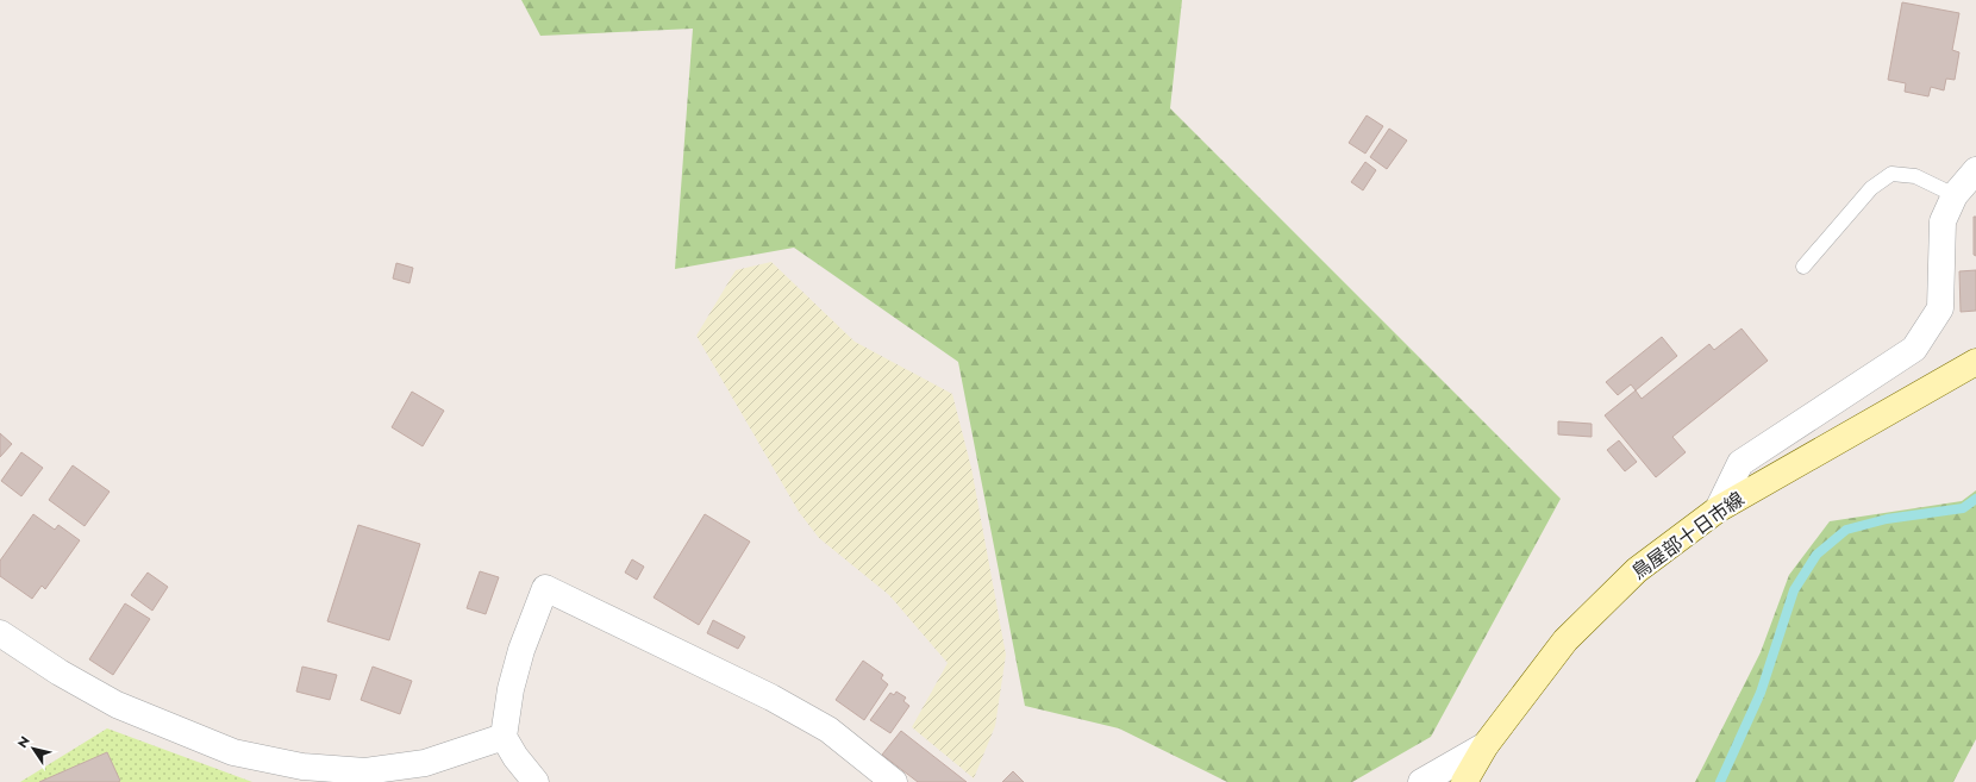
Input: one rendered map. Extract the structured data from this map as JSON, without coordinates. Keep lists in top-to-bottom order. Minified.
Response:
{"streets":{"main road":["鳥屋部十日市線"]},"north":"top left"}
